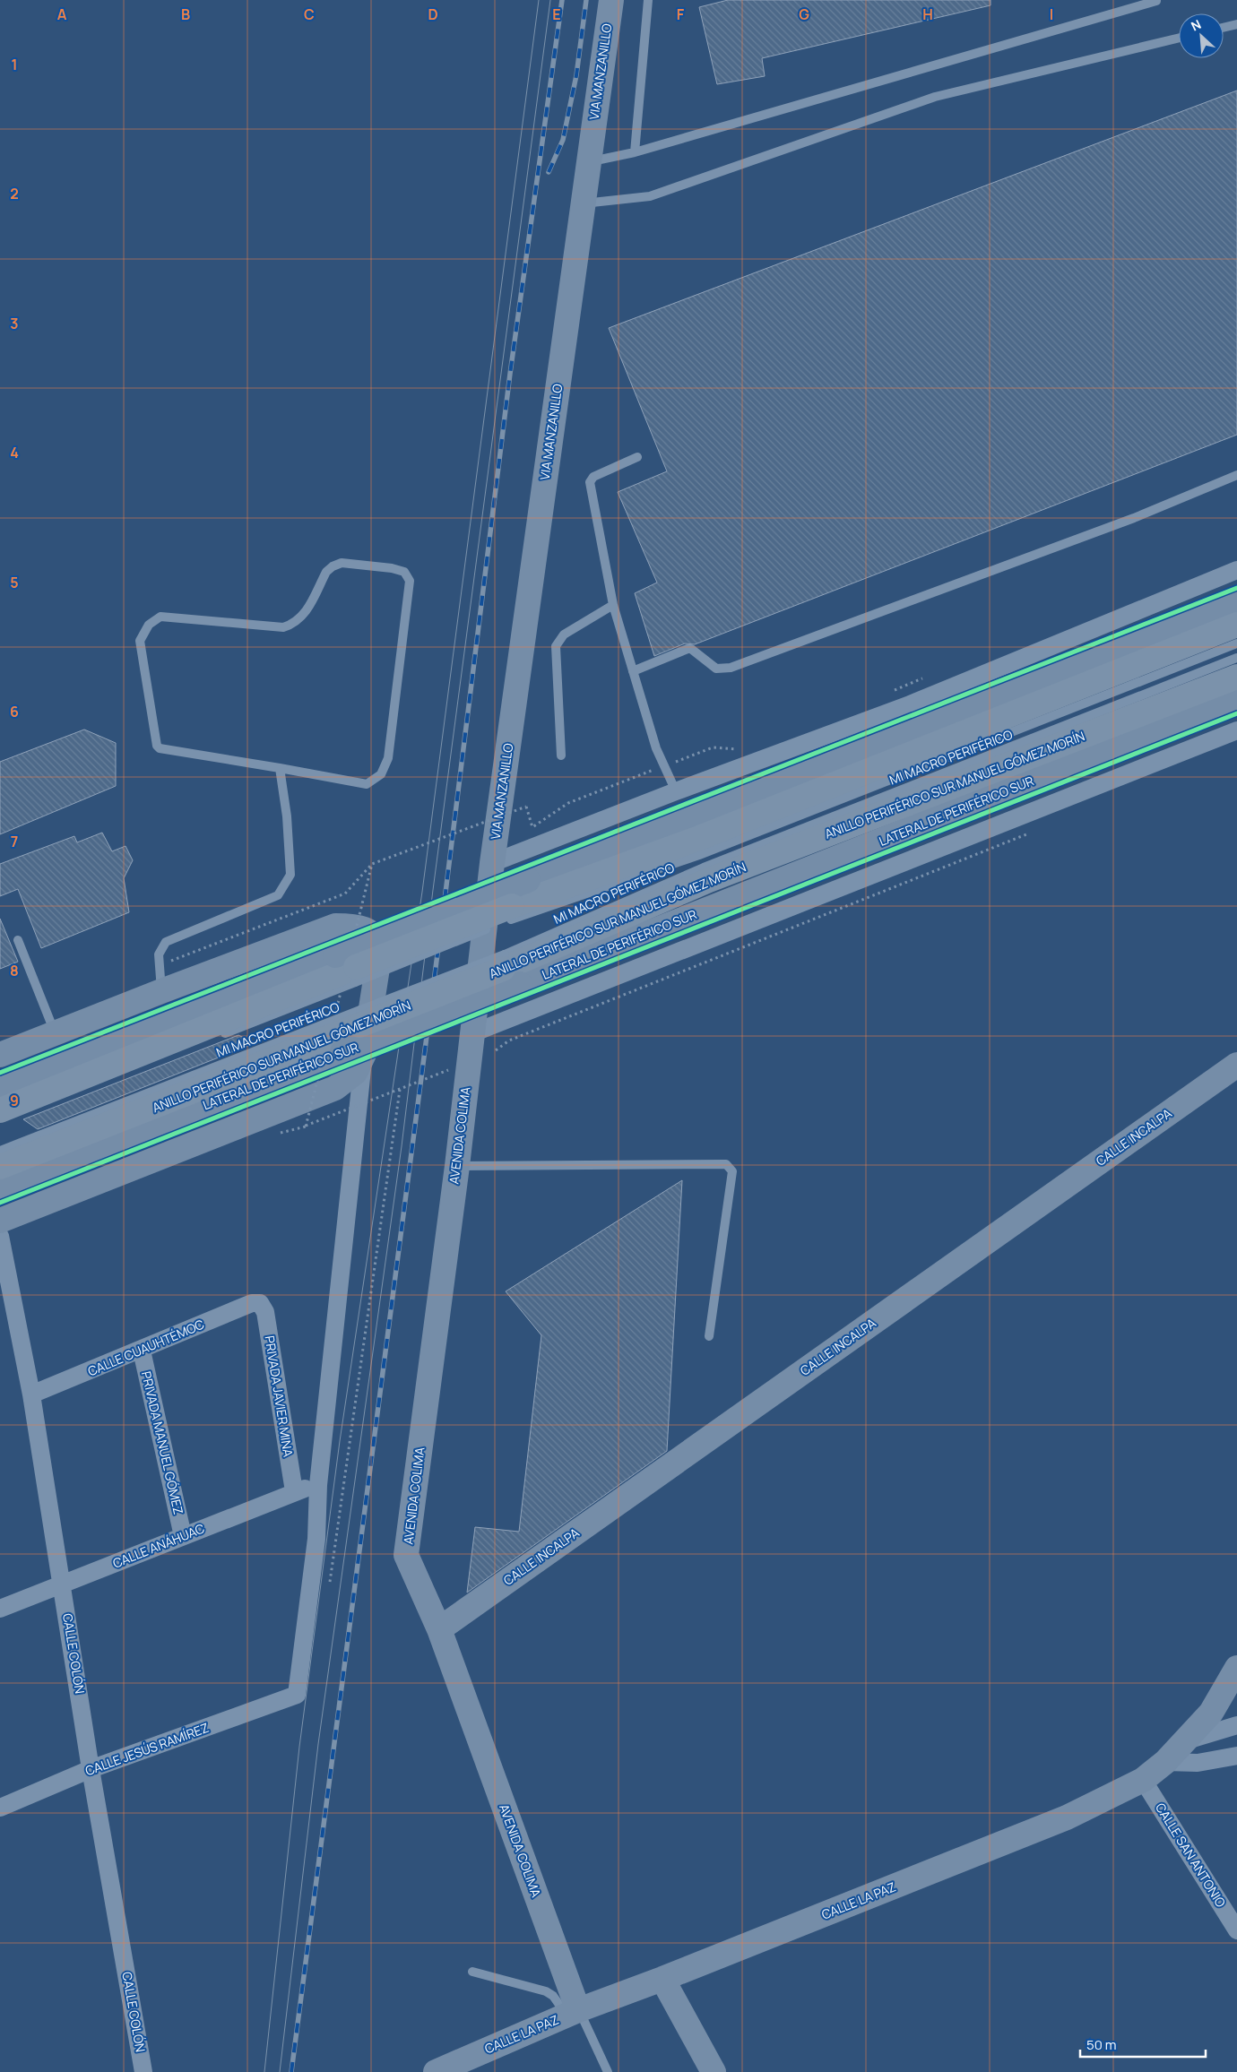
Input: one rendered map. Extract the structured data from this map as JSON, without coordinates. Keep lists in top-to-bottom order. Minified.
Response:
{"streets":{"highway":["ANILLO PERIFÉRICO SUR MANUEL GÓMEZ MORÍN"],"street":["VIA MANZANILLO","LATERAL DE PERIFÉRICO SUR","AVENIDA COLIMA","CALLE INCALPA","CALLE CUAUHTÉMOC","PRIVADA JAVIER MINA","PRIVADA MANUEL GÓMEZ","CALLE ANÁHUAC","CALLE COLÓN","CALLE JESÚS RAMÍREZ","CALLE SAN ANTONIO","CALLE LA PAZ"],"lane":["MI MACRO PERIFÉRICO"]},"crossings":[["VIA MANZANILLO","AVENIDA COLIMA"],["MI MACRO PERIFÉRICO","ANILLO PERIFÉRICO SUR MANUEL GÓMEZ MORÍN"],["MI MACRO PERIFÉRICO","LATERAL DE PERIFÉRICO SUR"],["ANILLO PERIFÉRICO SUR MANUEL GÓMEZ MORÍN","LATERAL DE PERIFÉRICO SUR"],["AVENIDA COLIMA","CALLE INCALPA"],["AVENIDA COLIMA","CALLE LA PAZ"],["CALLE CUAUHTÉMOC","PRIVADA JAVIER MINA"],["CALLE CUAUHTÉMOC","PRIVADA MANUEL GÓMEZ"],["CALLE CUAUHTÉMOC","CALLE COLÓN"],["PRIVADA JAVIER MINA","CALLE ANÁHUAC"],["PRIVADA MANUEL GÓMEZ","CALLE ANÁHUAC"],["CALLE ANÁHUAC","CALLE COLÓN"],["CALLE ANÁHUAC","CALLE JESÚS RAMÍREZ"],["CALLE COLÓN","CALLE JESÚS RAMÍREZ"],["CALLE SAN ANTONIO","CALLE LA PAZ"]],"scale_bar":"50 m","north":"top left","grid":{"columns":["A","B","C","D","E","F","G","H","I"],"rows":["1","2","3","4","5","6","7","8","9"]}}
